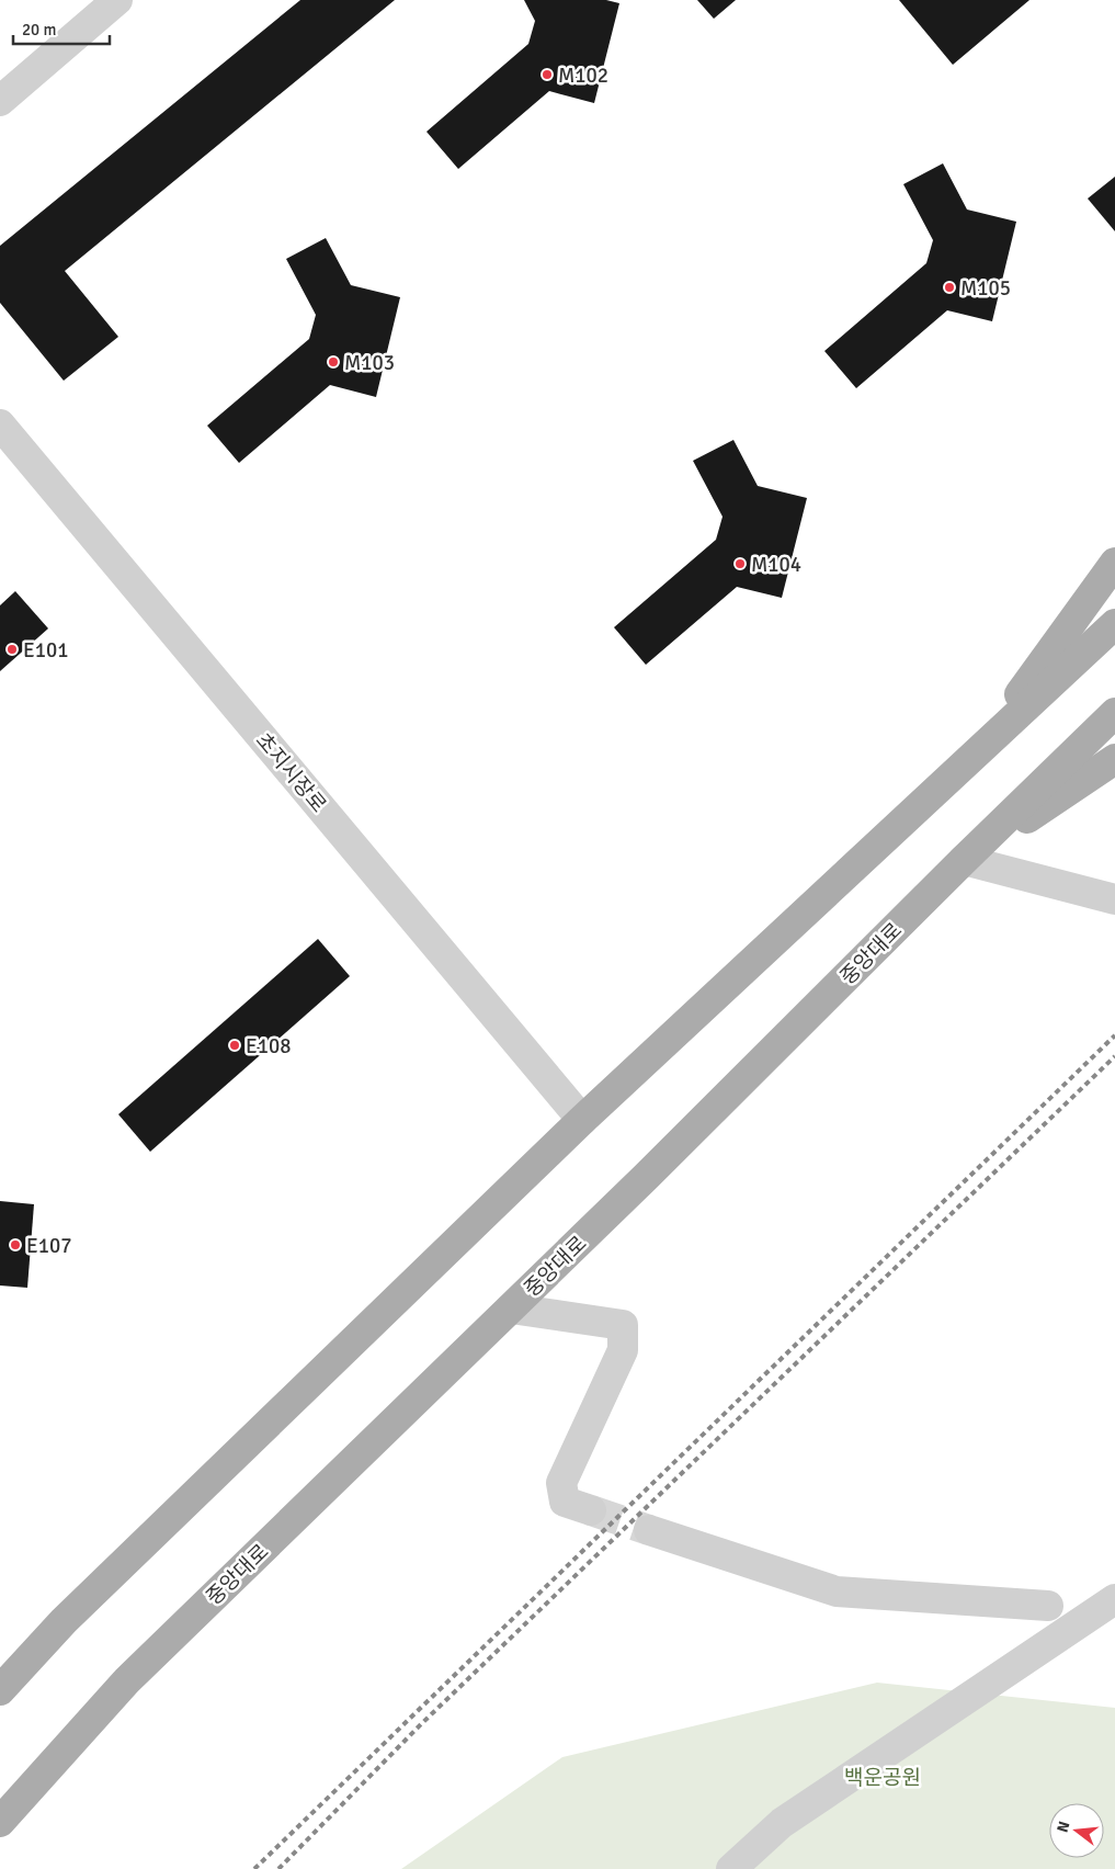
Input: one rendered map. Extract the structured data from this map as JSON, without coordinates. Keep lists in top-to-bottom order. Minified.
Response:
{"streets":{"main road":["중앙대로"],"street":["초지시장로"]},"parks":["백운공원"],"places":["M102","M105","M103","M104","E101","E108","E107"],"scale_bar":"20 m","north":"left"}
